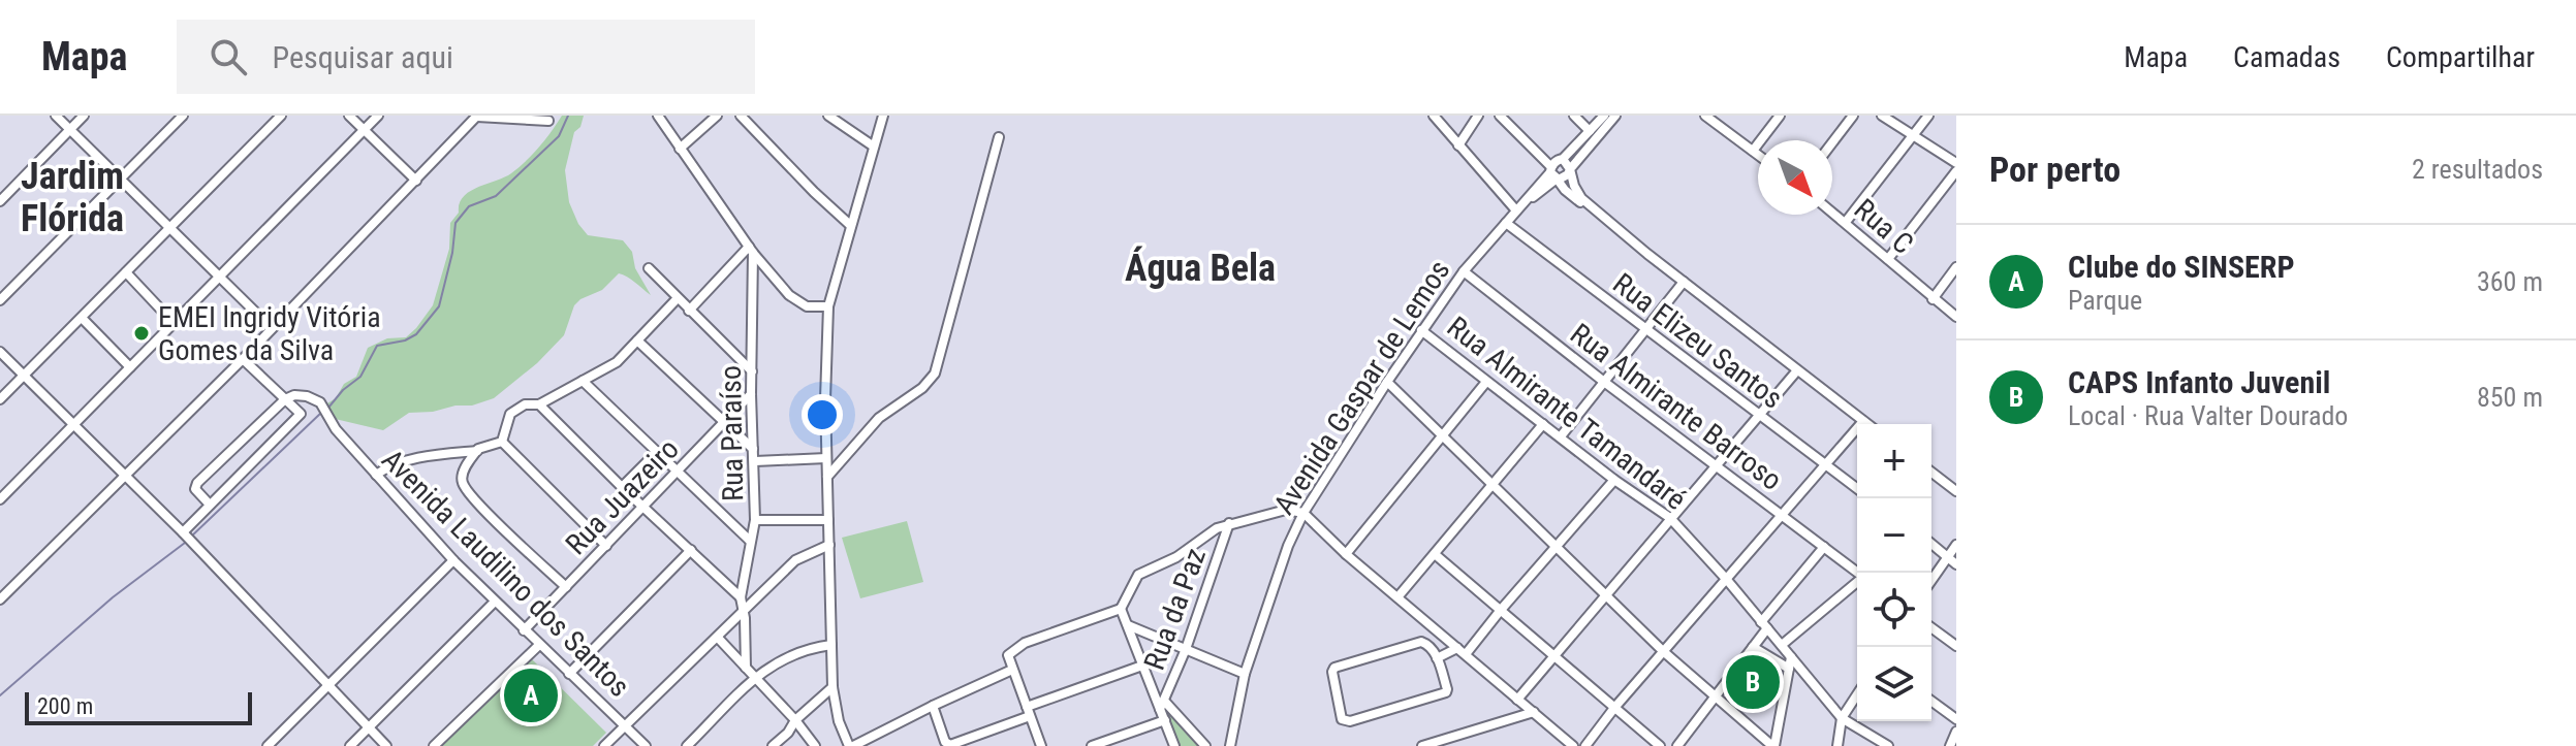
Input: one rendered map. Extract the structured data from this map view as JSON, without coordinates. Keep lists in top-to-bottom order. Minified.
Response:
{"streets":{"street":["Rua C","Rua Elizeu Santos","Avenida Gaspar de Lemos","Rua Almirante Barroso","Rua Almirante Tamandaré","Rua Paraíso","Rua Juazeiro","Avenida Laudilino dos Santos","Rua da Paz"]},"crossings":[["Rua Elizeu Santos","Avenida Gaspar de Lemos"],["Avenida Gaspar de Lemos","Rua Almirante Barroso"],["Avenida Gaspar de Lemos","Rua Almirante Tamandaré"],["Rua Paraíso","Rua Juazeiro"],["Rua Juazeiro","Avenida Laudilino dos Santos"]],"districts":["Jardim Flórida","Água Bela"],"places":["EMEI lngridy Vitória Gomes da Silva"],"scale_bar":"200 m","north":"bottom right","page":{"header":"Mapa","search":"Pesquisar aqui","nav":["Mapa","Camadas","Compartilhar"],"heading":["Por perto","2 resultados"],"list":[{"mark":"A","name":"Clube do SINSERP","note":"Parque","value":"360 m"},{"mark":"B","name":"CAPS Infanto Juvenil","note":"Local · Rua Valter Dourado","value":"850 m"}],"map_buttons":["+","−"],"pins":["B","A"],"scale":"200 m"}}
